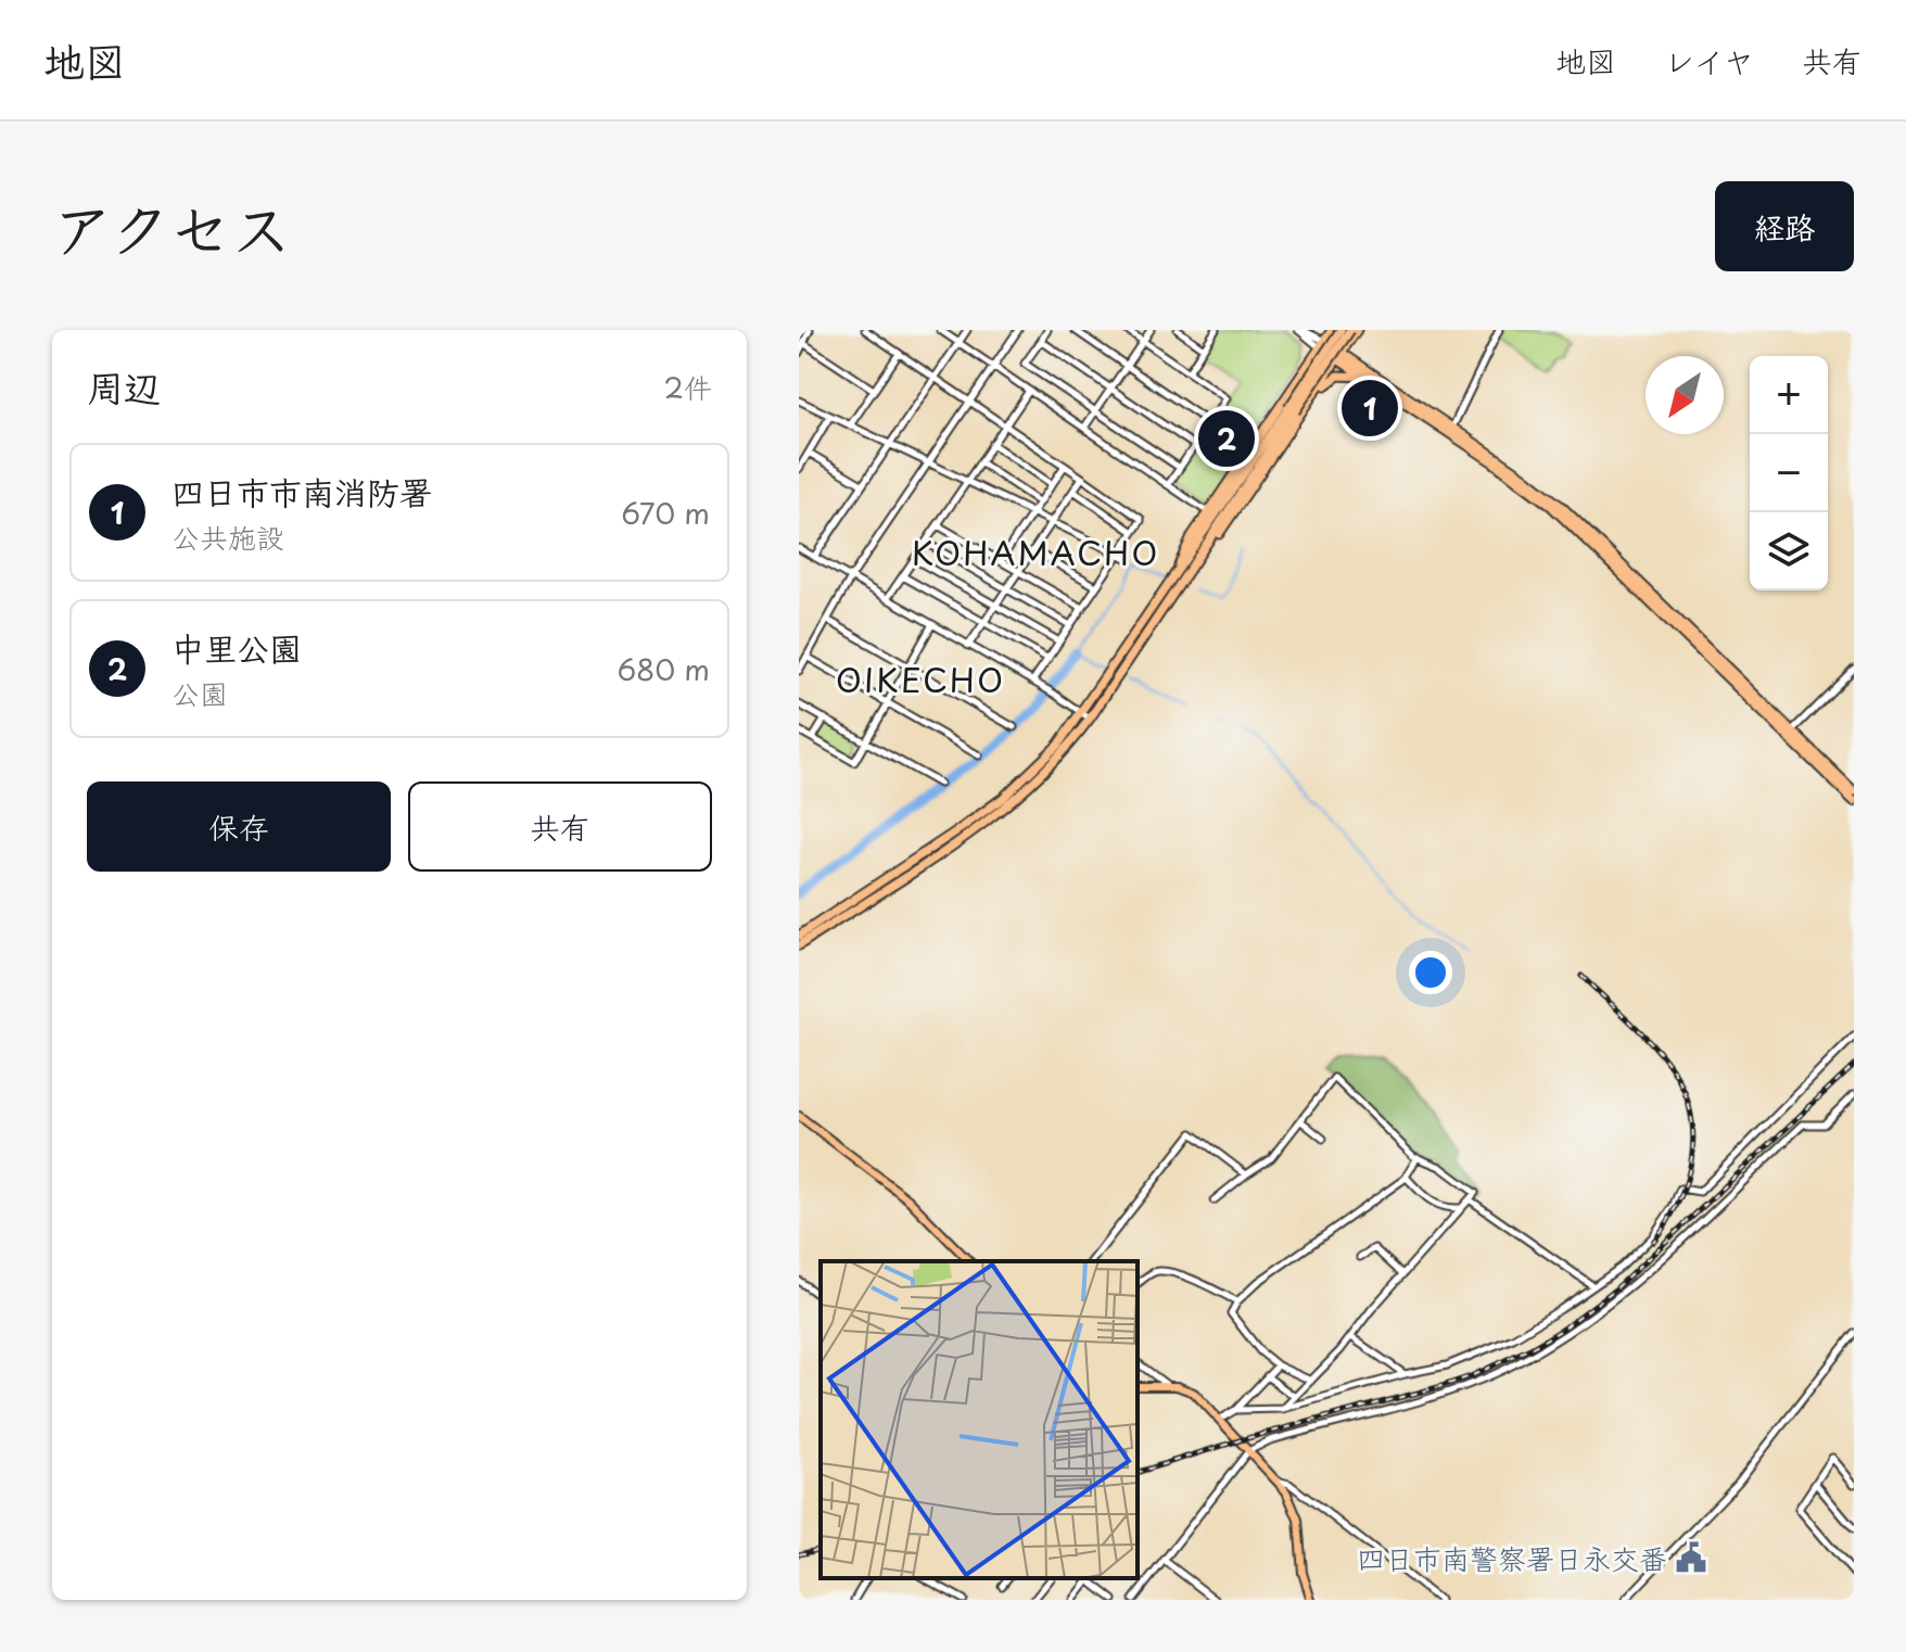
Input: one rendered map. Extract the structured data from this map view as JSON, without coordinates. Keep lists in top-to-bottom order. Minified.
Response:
{"districts":["KOHAMACHO","OIKECHO"],"places":{"public building":["四日市南警察署日永交番"]},"north":"bottom left","page":{"header":"地図","nav":["地図","レイヤ","共有"],"title":"アクセス","buttons":["経路",["保存","共有"]],"heading":["周辺","2件"],"map_buttons":["+","−"],"pins":["1","2"],"list":[{"mark":"1","name":"四日市市南消防署","note":"公共施設","value":"670 m"},{"mark":"2","name":"中里公園","note":"公園","value":"680 m"}]}}
